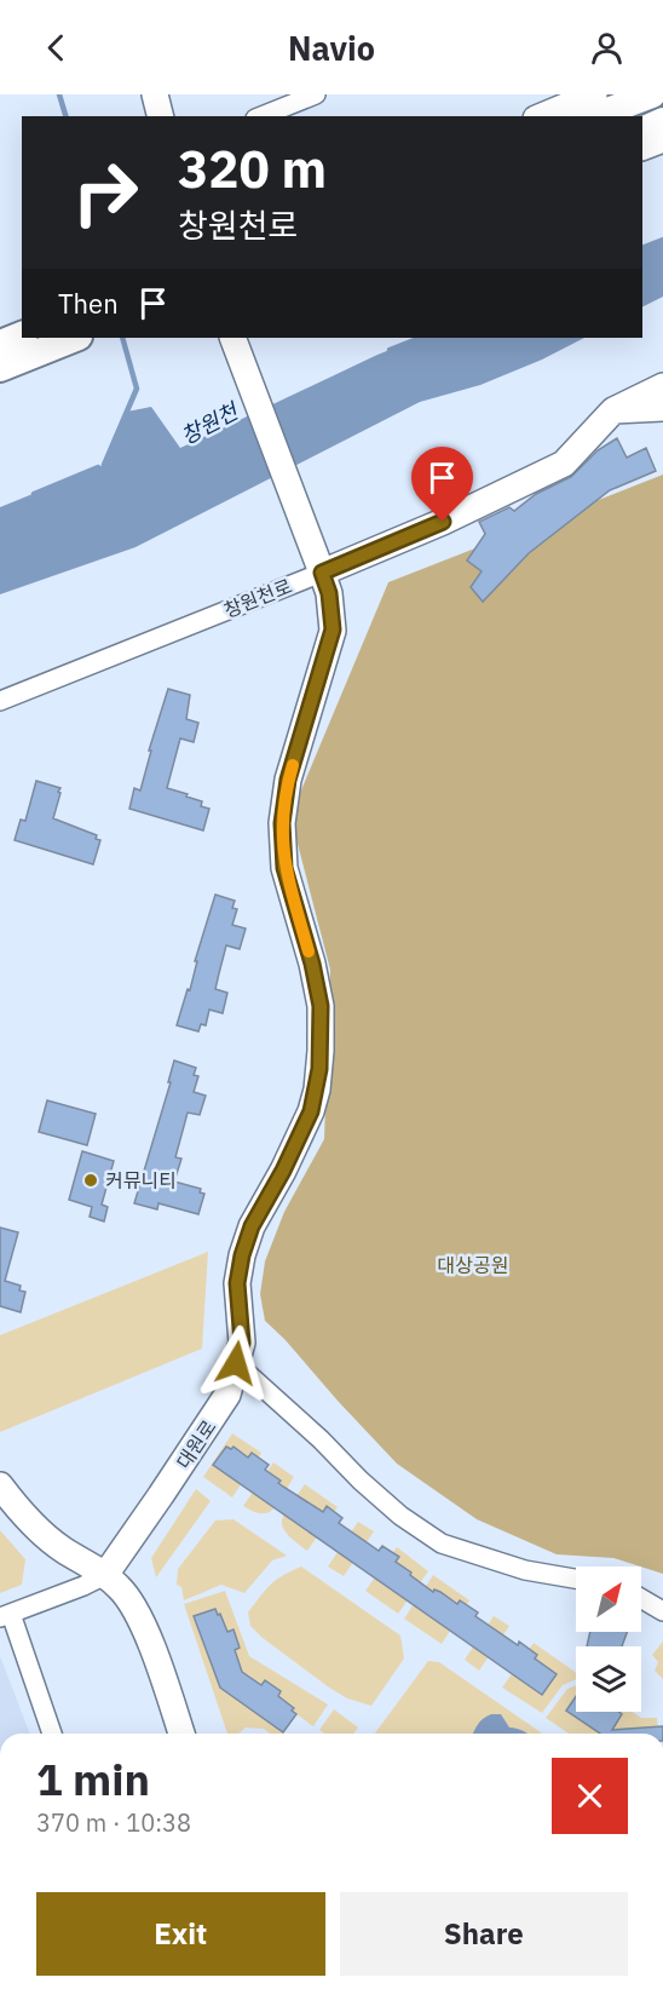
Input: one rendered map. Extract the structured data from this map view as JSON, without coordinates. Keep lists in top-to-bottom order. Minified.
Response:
{"streets":{"street":["창원천로","대원로"]},"crossings":[["창원천로","대원로"]],"water":["창원천"],"parks":["대상공원"],"places":["커뮤니티"],"north":"top right","page":{"header":"Navio","turn":["320 m","창원천로"],"then":"Then","heading":["1 min","370 m · 10:38"],"buttons":["Exit","Share"]}}
